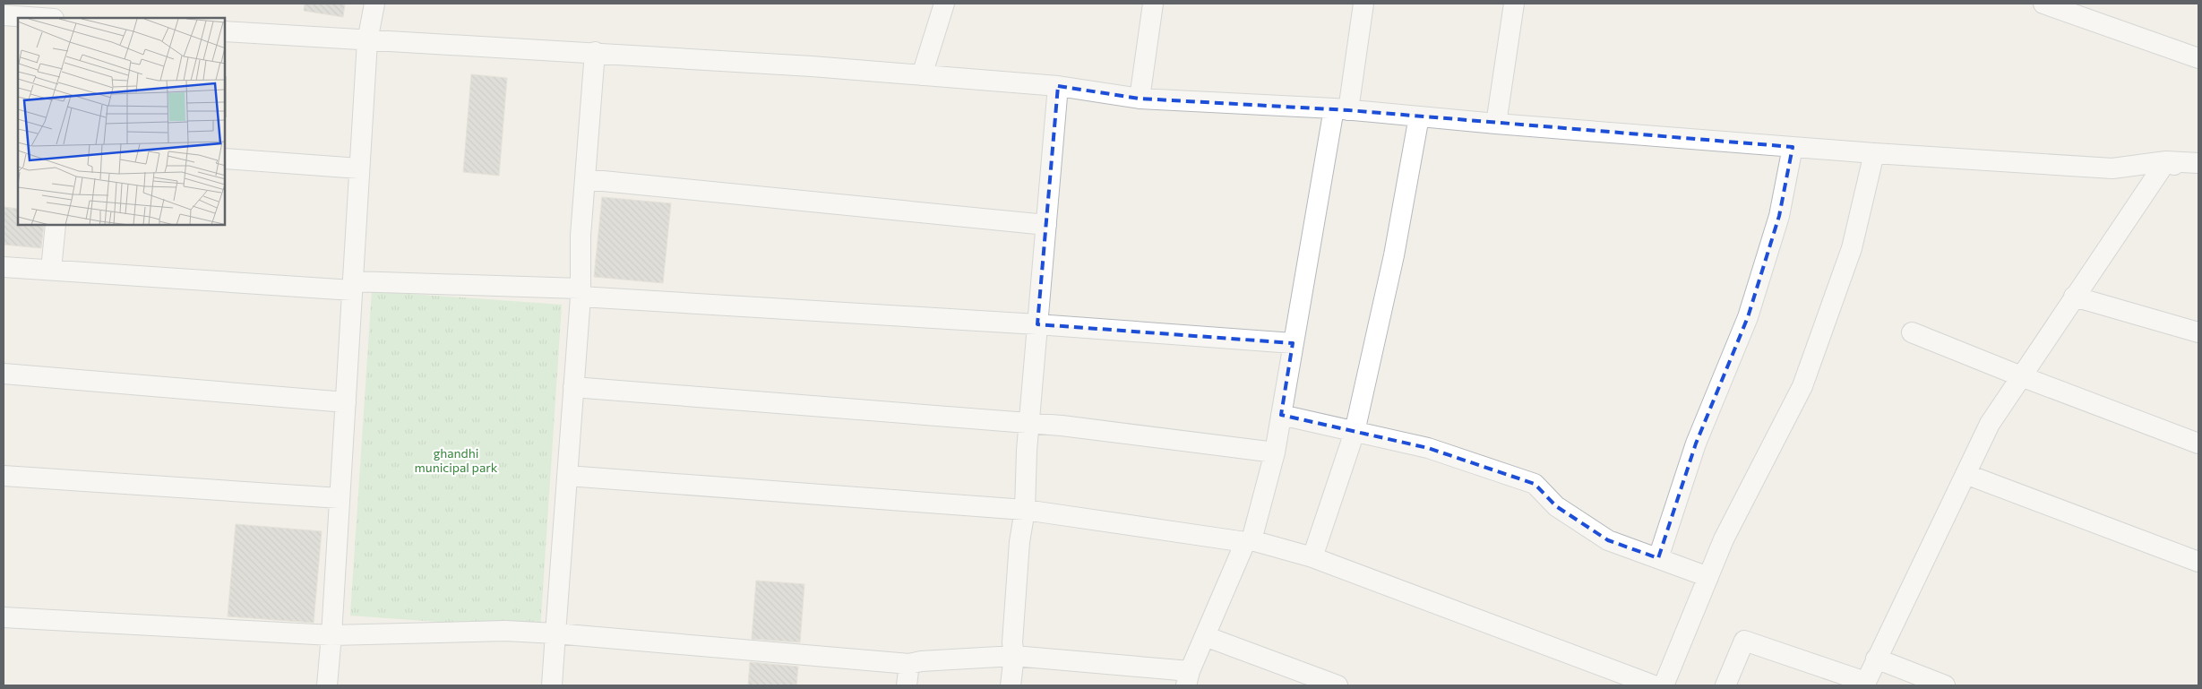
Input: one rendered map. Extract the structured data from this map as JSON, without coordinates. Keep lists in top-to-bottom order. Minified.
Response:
{"parks":["ghandhi municipal park"]}
